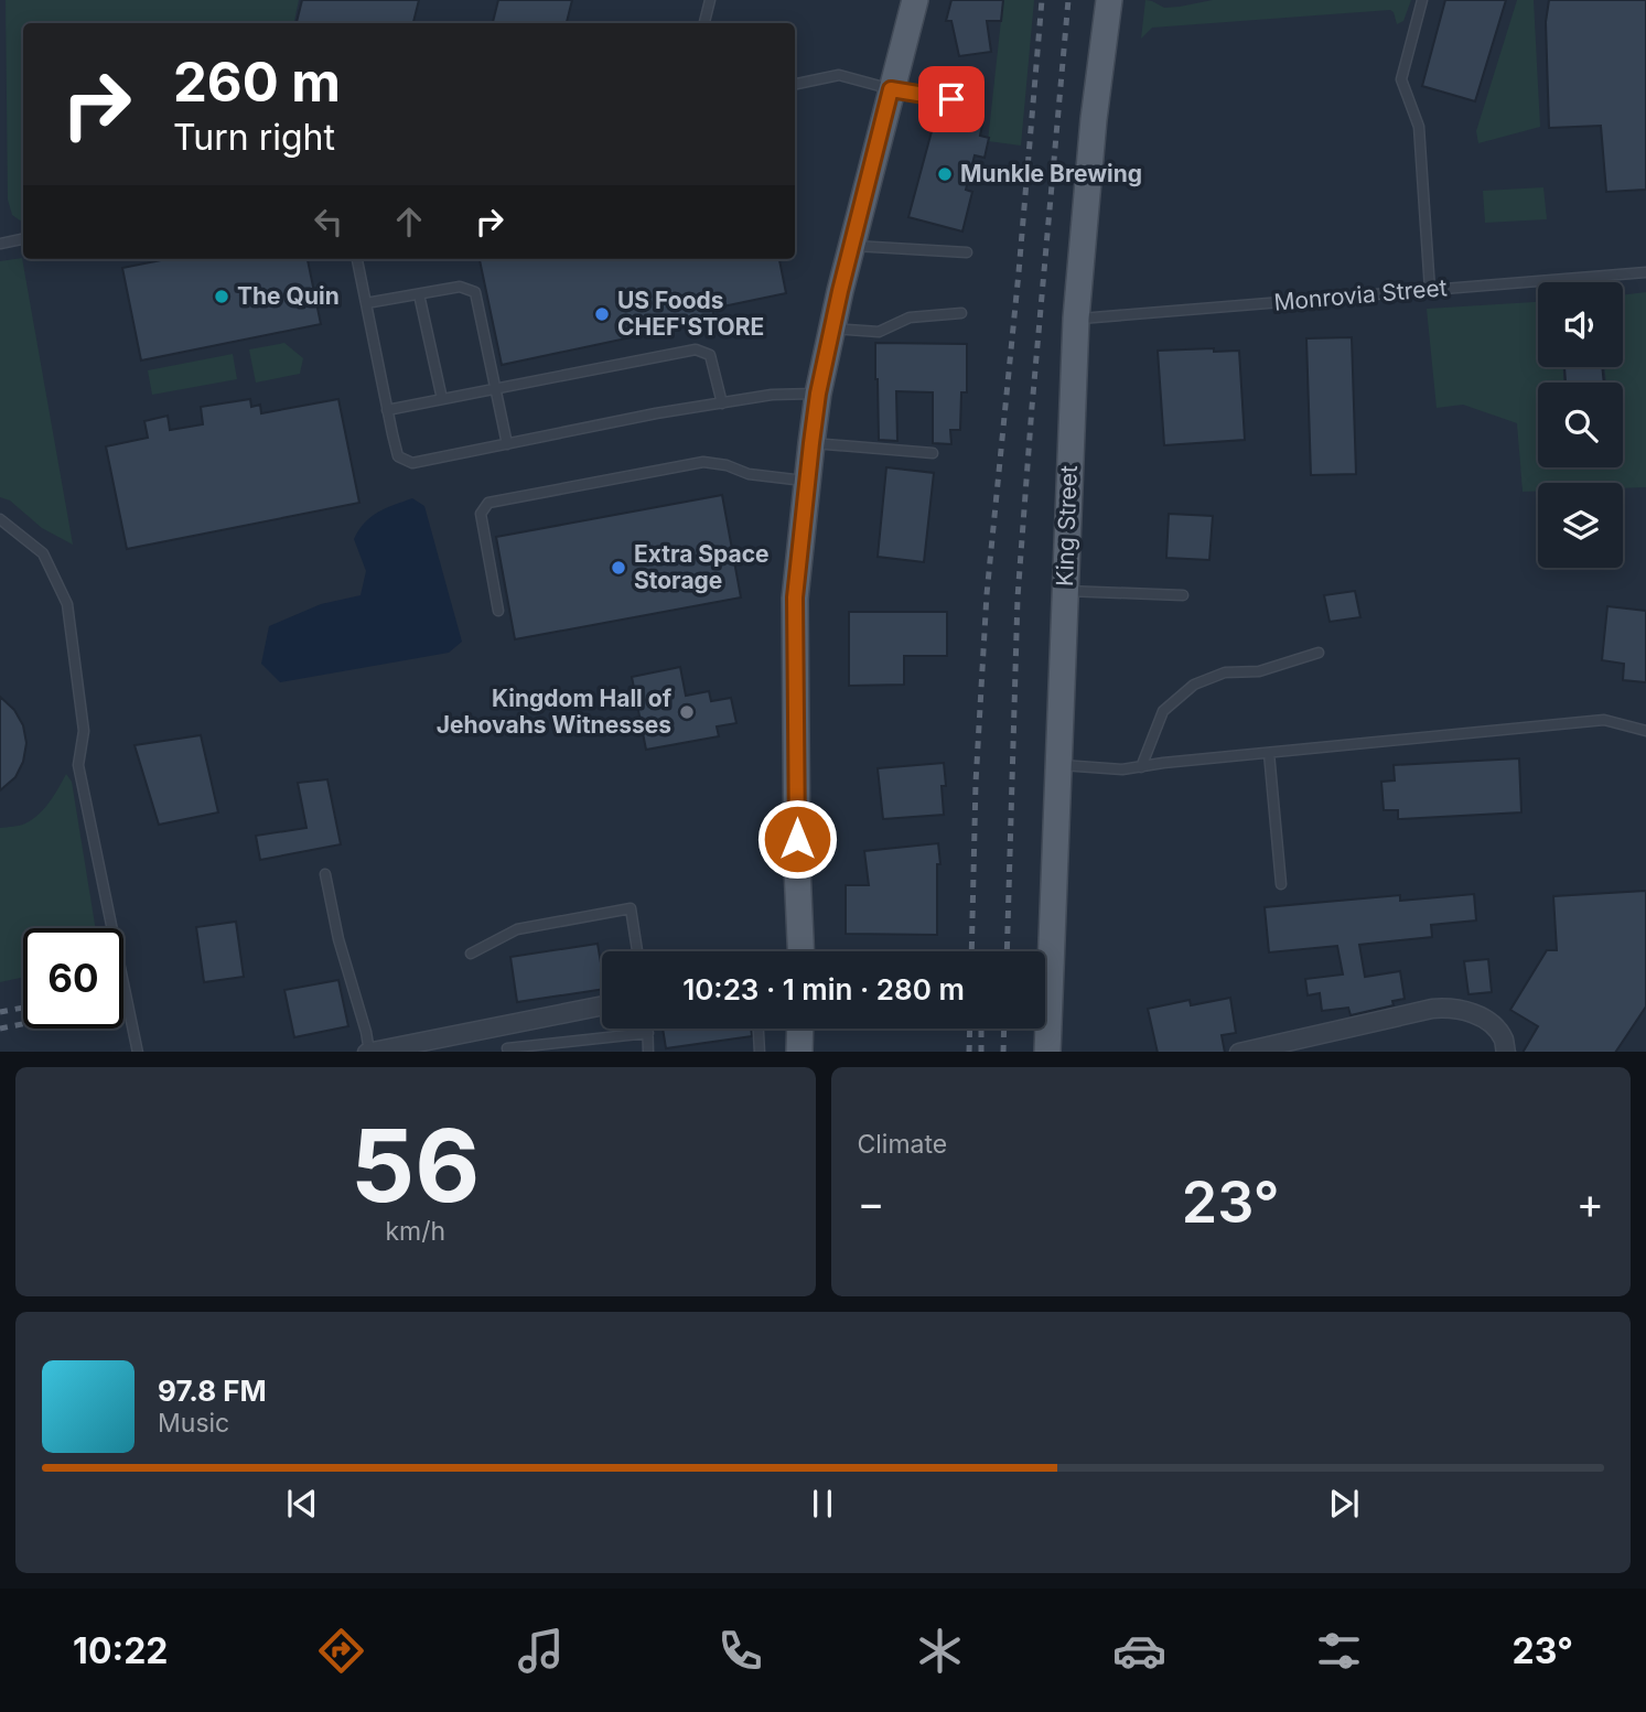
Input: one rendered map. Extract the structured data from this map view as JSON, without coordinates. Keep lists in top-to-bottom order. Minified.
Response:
{"streets":{"main road":["King Street"],"lane":["Monrovia Street"]},"crossings":[["Monrovia Street","King Street"]],"places":["Munkle Brewing","The Quin","US Foods CHEF'STORE","Extra Space Storage","Kingdom Hall of Jehovahs Witnesses"],"page":{"turn":["260 m","Turn right"],"limit":"60","trip":"10:23 · 1 min · 280 m","tile":[["56","km/h"],"Climate"],"heat":["−","23°","+"],"song":["97.8 FM","Music"],"tabs":["10:22","23°"]}}
